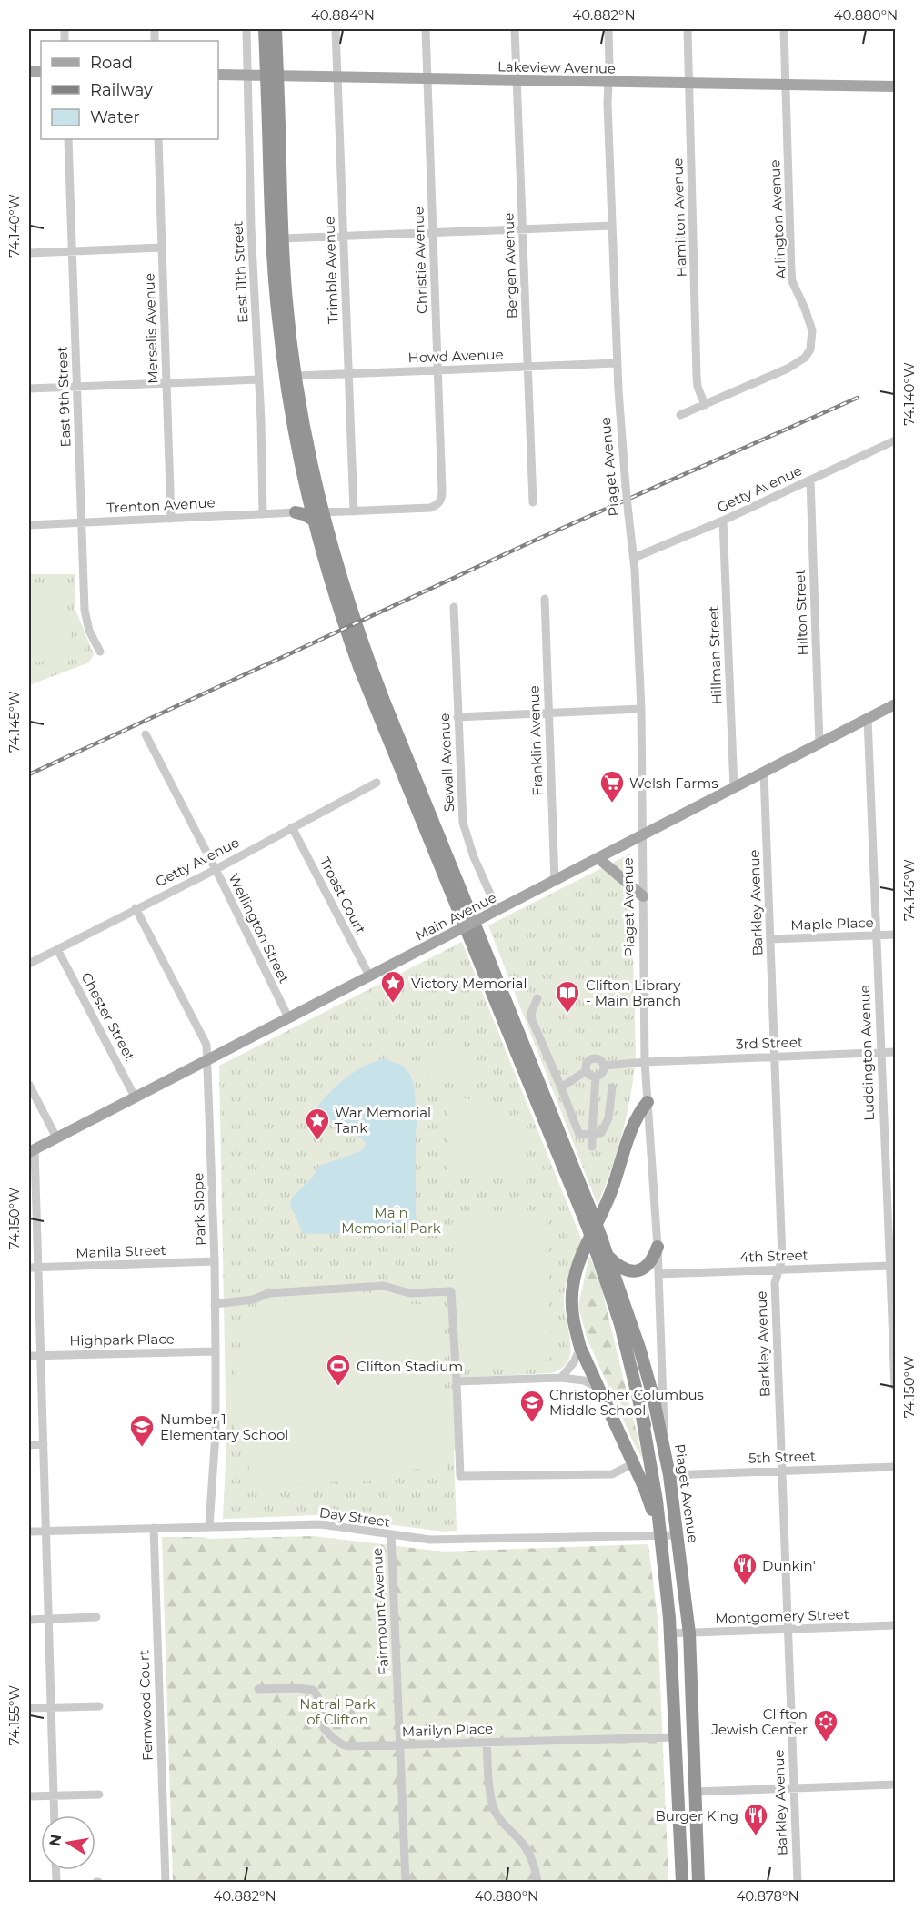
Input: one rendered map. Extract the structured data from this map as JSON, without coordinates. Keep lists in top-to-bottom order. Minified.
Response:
{"streets":{"highway":["Piaget Avenue"],"main road":["Lakeview Avenue","Main Avenue"],"street":["Hamilton Avenue","Arlington Avenue","Christie Avenue","Bergen Avenue","Trimble Avenue","East 11th Street","Merselis Avenue","Howd Avenue","East 9th Street","Getty Avenue","Trenton Avenue","Hilton Street","Hillman Street","Franklin Avenue","Sewall Avenue","Troast Court","Barkley Avenue","Maple Place","Wellington Street","Chester Street","3rd Street","Luddington Avenue","Park Slope","Manila Street","4th Street","Highpark Place","5th Street","Day Street","Fairmount Avenue","Montgomery Street","Fernwood Court","Marilyn Place"]},"crossings":[["Lakeview Avenue","Hamilton Avenue"],["Lakeview Avenue","Arlington Avenue"],["Lakeview Avenue","Christie Avenue"],["Lakeview Avenue","Bergen Avenue"],["Lakeview Avenue","Trimble Avenue"],["Lakeview Avenue","East 11th Street"],["Lakeview Avenue","Piaget Avenue"],["Hamilton Avenue","Arlington Avenue"],["Christie Avenue","Trimble Avenue"],["Christie Avenue","Howd Avenue"],["Bergen Avenue","Howd Avenue"],["Trimble Avenue","Howd Avenue"],["East 11th Street","Trenton Avenue"],["Merselis Avenue","Trenton Avenue"],["Howd Avenue","Piaget Avenue"],["East 9th Street","Trenton Avenue"],["Piaget Avenue","Getty Avenue"],["Piaget Avenue","Main Avenue"],["Piaget Avenue","3rd Street"],["Piaget Avenue","4th Street"],["Piaget Avenue","5th Street"],["Piaget Avenue","Day Street"],["Piaget Avenue","Montgomery Street"],["Getty Avenue","Hilton Street"],["Getty Avenue","Hillman Street"],["Getty Avenue","Troast Court"],["Getty Avenue","Wellington Street"],["Getty Avenue","Chester Street"],["Getty Avenue","Park Slope"],["Hilton Street","Main Avenue"],["Hillman Street","Main Avenue"],["Franklin Avenue","Main Avenue"],["Sewall Avenue","Main Avenue"],["Troast Court","Main Avenue"],["Barkley Avenue","Main Avenue"],["Barkley Avenue","Maple Place"],["Barkley Avenue","3rd Street"],["Barkley Avenue","4th Street"],["Barkley Avenue","5th Street"],["Barkley Avenue","Montgomery Street"],["Main Avenue","Wellington Street"],["Main Avenue","Chester Street"],["Main Avenue","Luddington Avenue"],["Main Avenue","Park Slope"],["Maple Place","Luddington Avenue"],["3rd Street","Luddington Avenue"],["Luddington Avenue","4th Street"],["Park Slope","Manila Street"],["Park Slope","Highpark Place"],["Park Slope","Day Street"],["Day Street","Fairmount Avenue"],["Day Street","Fernwood Court"],["Fairmount Avenue","Marilyn Place"]],"parks":["Main Memorial Park","Natral Park of Clifton"],"places":{"supermarket":["Welsh Farms"],"place":["Victory Memorial","War Memorial Tank"],"library":["Clifton Library - Main Branch"],"sports":["Clifton Stadium"],"school or university":["Christopher Columbus Middle School","Number 1 Elementary School"],"restaurant":["Dunkin'","Burger King"],"synagogue":["Clifton Jewish Center"]},"legend":["Road","Railway","Water"],"north":"left","coordinates":["40.884°N","40.882°N","40.880°N","74.140°W","74.145°W","74.150°W","74.155°W","40.878°N"]}
